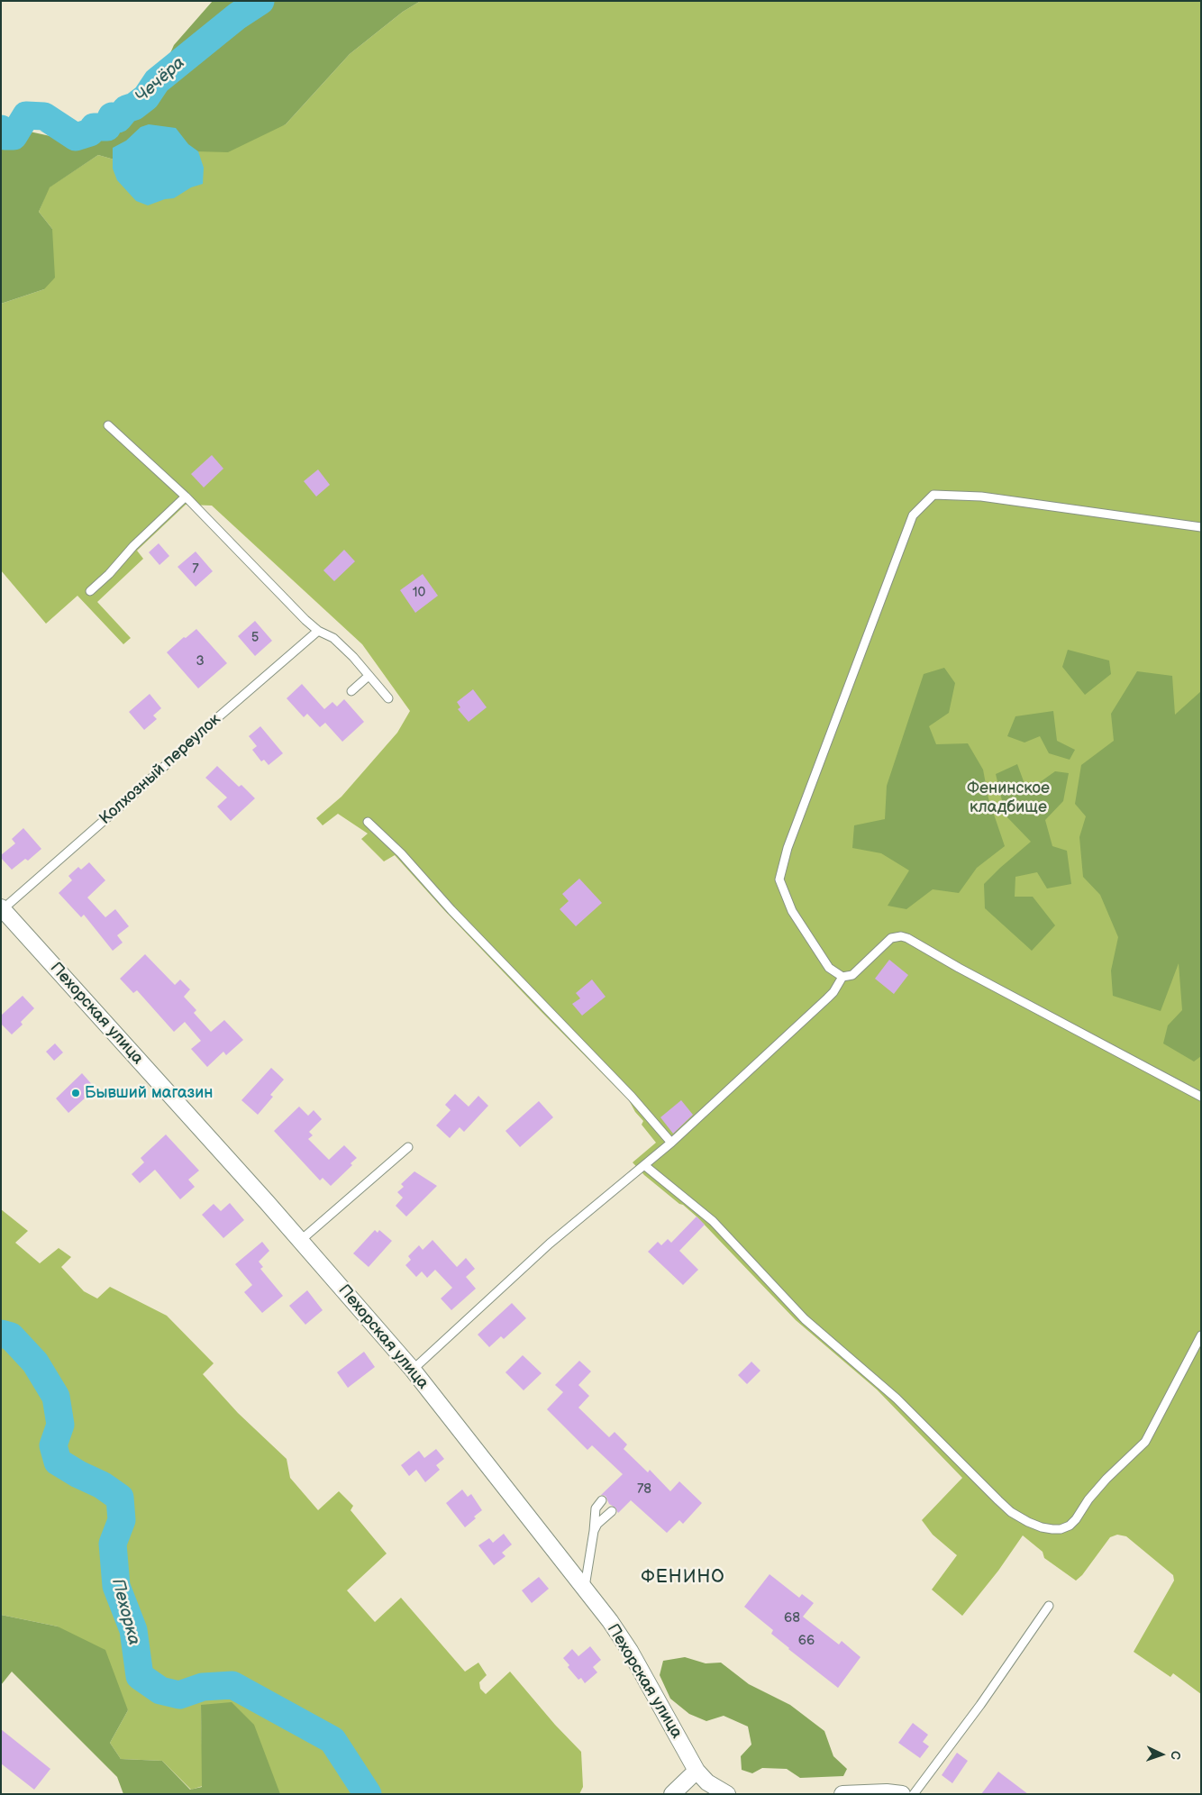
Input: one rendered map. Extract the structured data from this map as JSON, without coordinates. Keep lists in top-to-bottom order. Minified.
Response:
{"streets":{"street":["Пехорская улица"],"lane":["Колхозный переулок"]},"crossings":[["Колхозный переулок","Пехорская улица"]],"districts":["ФЕНИНО"],"water":["Чечёра","Пехорка"],"parks":["Фенинское кладбище"],"places":["Бывший магазин"],"house_numbers":["7","10","5","3","78","68","66"],"north":"right"}
